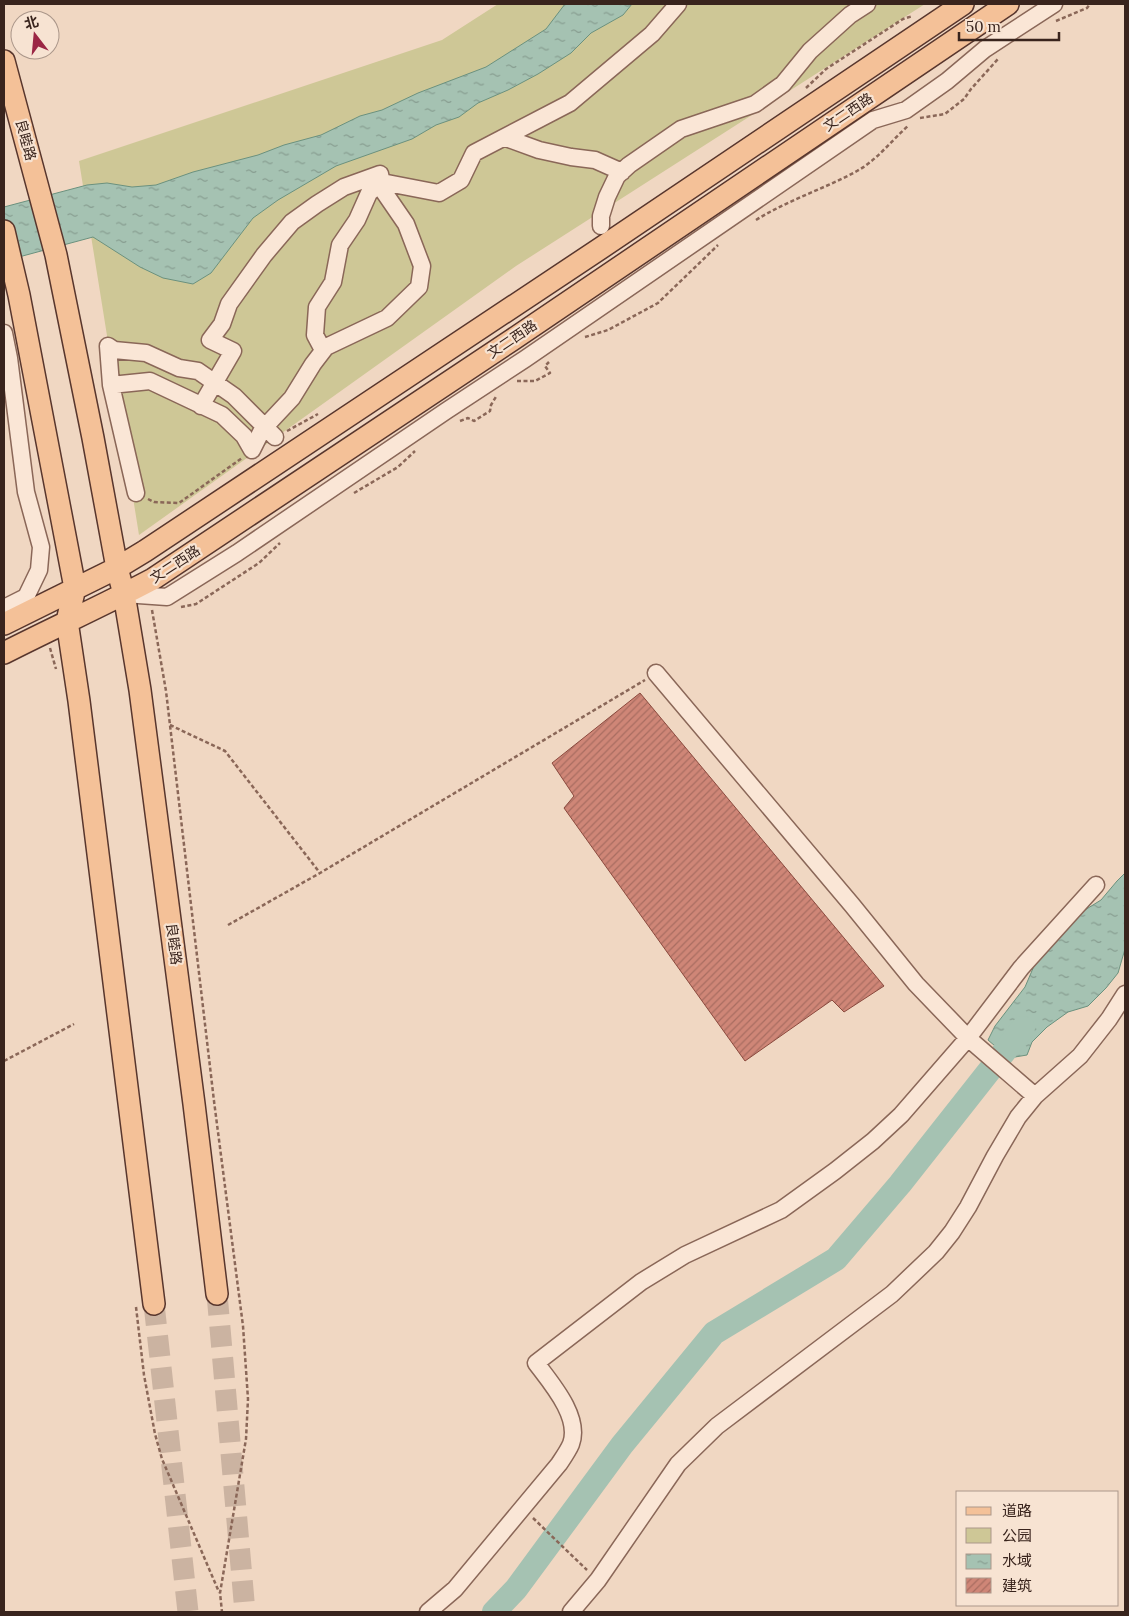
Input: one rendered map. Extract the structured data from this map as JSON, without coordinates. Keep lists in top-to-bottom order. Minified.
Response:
{"streets":{"main road":["文二西路","良睦路"]},"crossings":[["文二西路","良睦路"]],"legend":["道路","公园","水域","建筑"],"scale_bar":"50 m","north":"top"}
